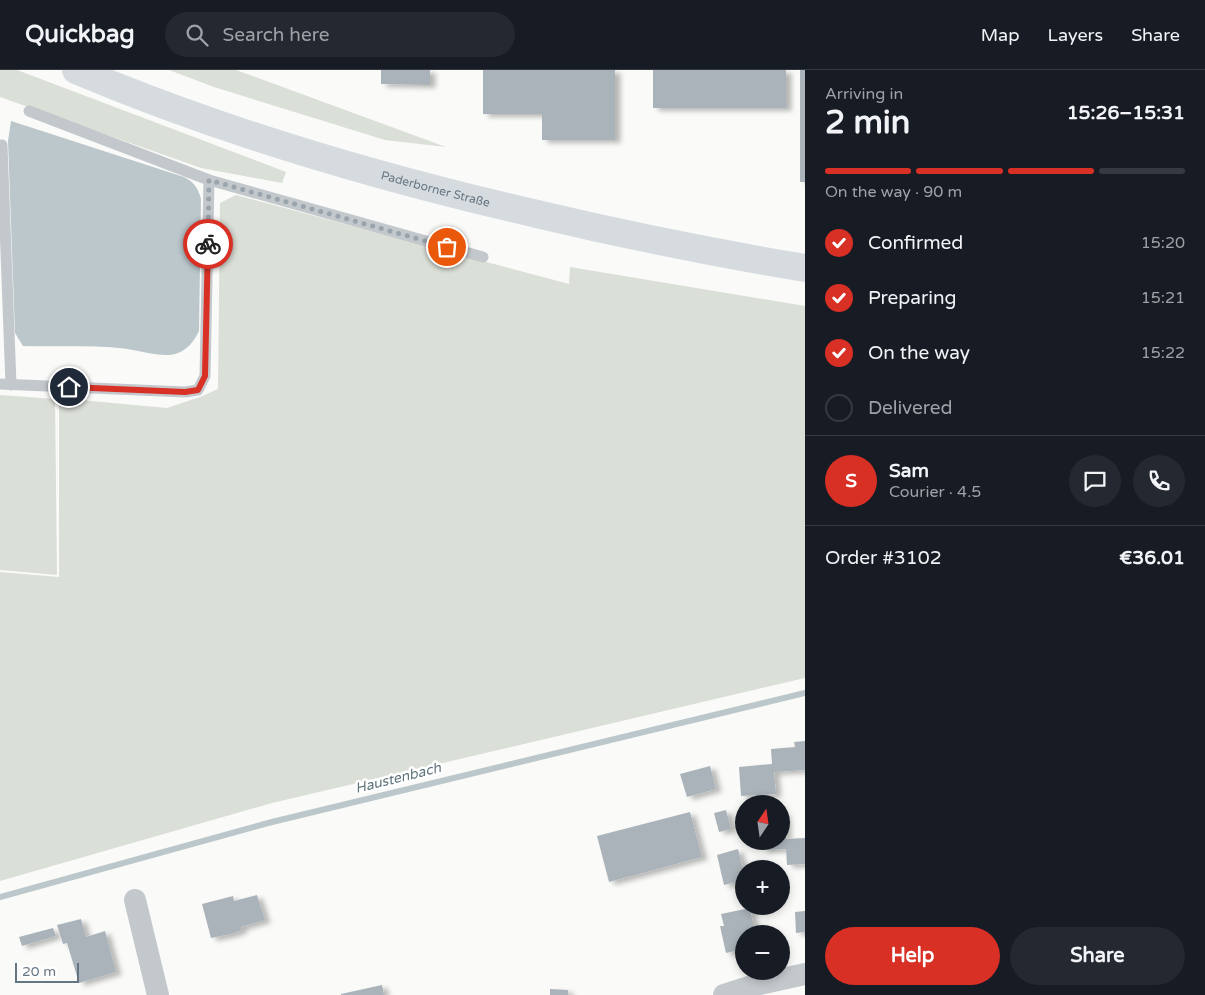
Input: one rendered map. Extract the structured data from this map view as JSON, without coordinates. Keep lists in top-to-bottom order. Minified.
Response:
{"streets":{"main road":["Paderborner Straße"]},"water":["Haustenbach"],"scale_bar":"20 m","north":"top","page":{"header":"Quickbag","search":"Search here","nav":["Map","Layers","Share"],"heading":["2 min","Arriving in","15:26–15:31"],"panel":["Sam","Courier · 4.5","Order #3102","€36.01"],"bar":"On the way · 90 m","list":[["Confirmed","15:20"],["Preparing","15:21"],["On the way","15:22"],"Delivered"],"round":"S","map_buttons":["+","−"],"buttons":["Help","Share"],"scale":"20 m"}}
